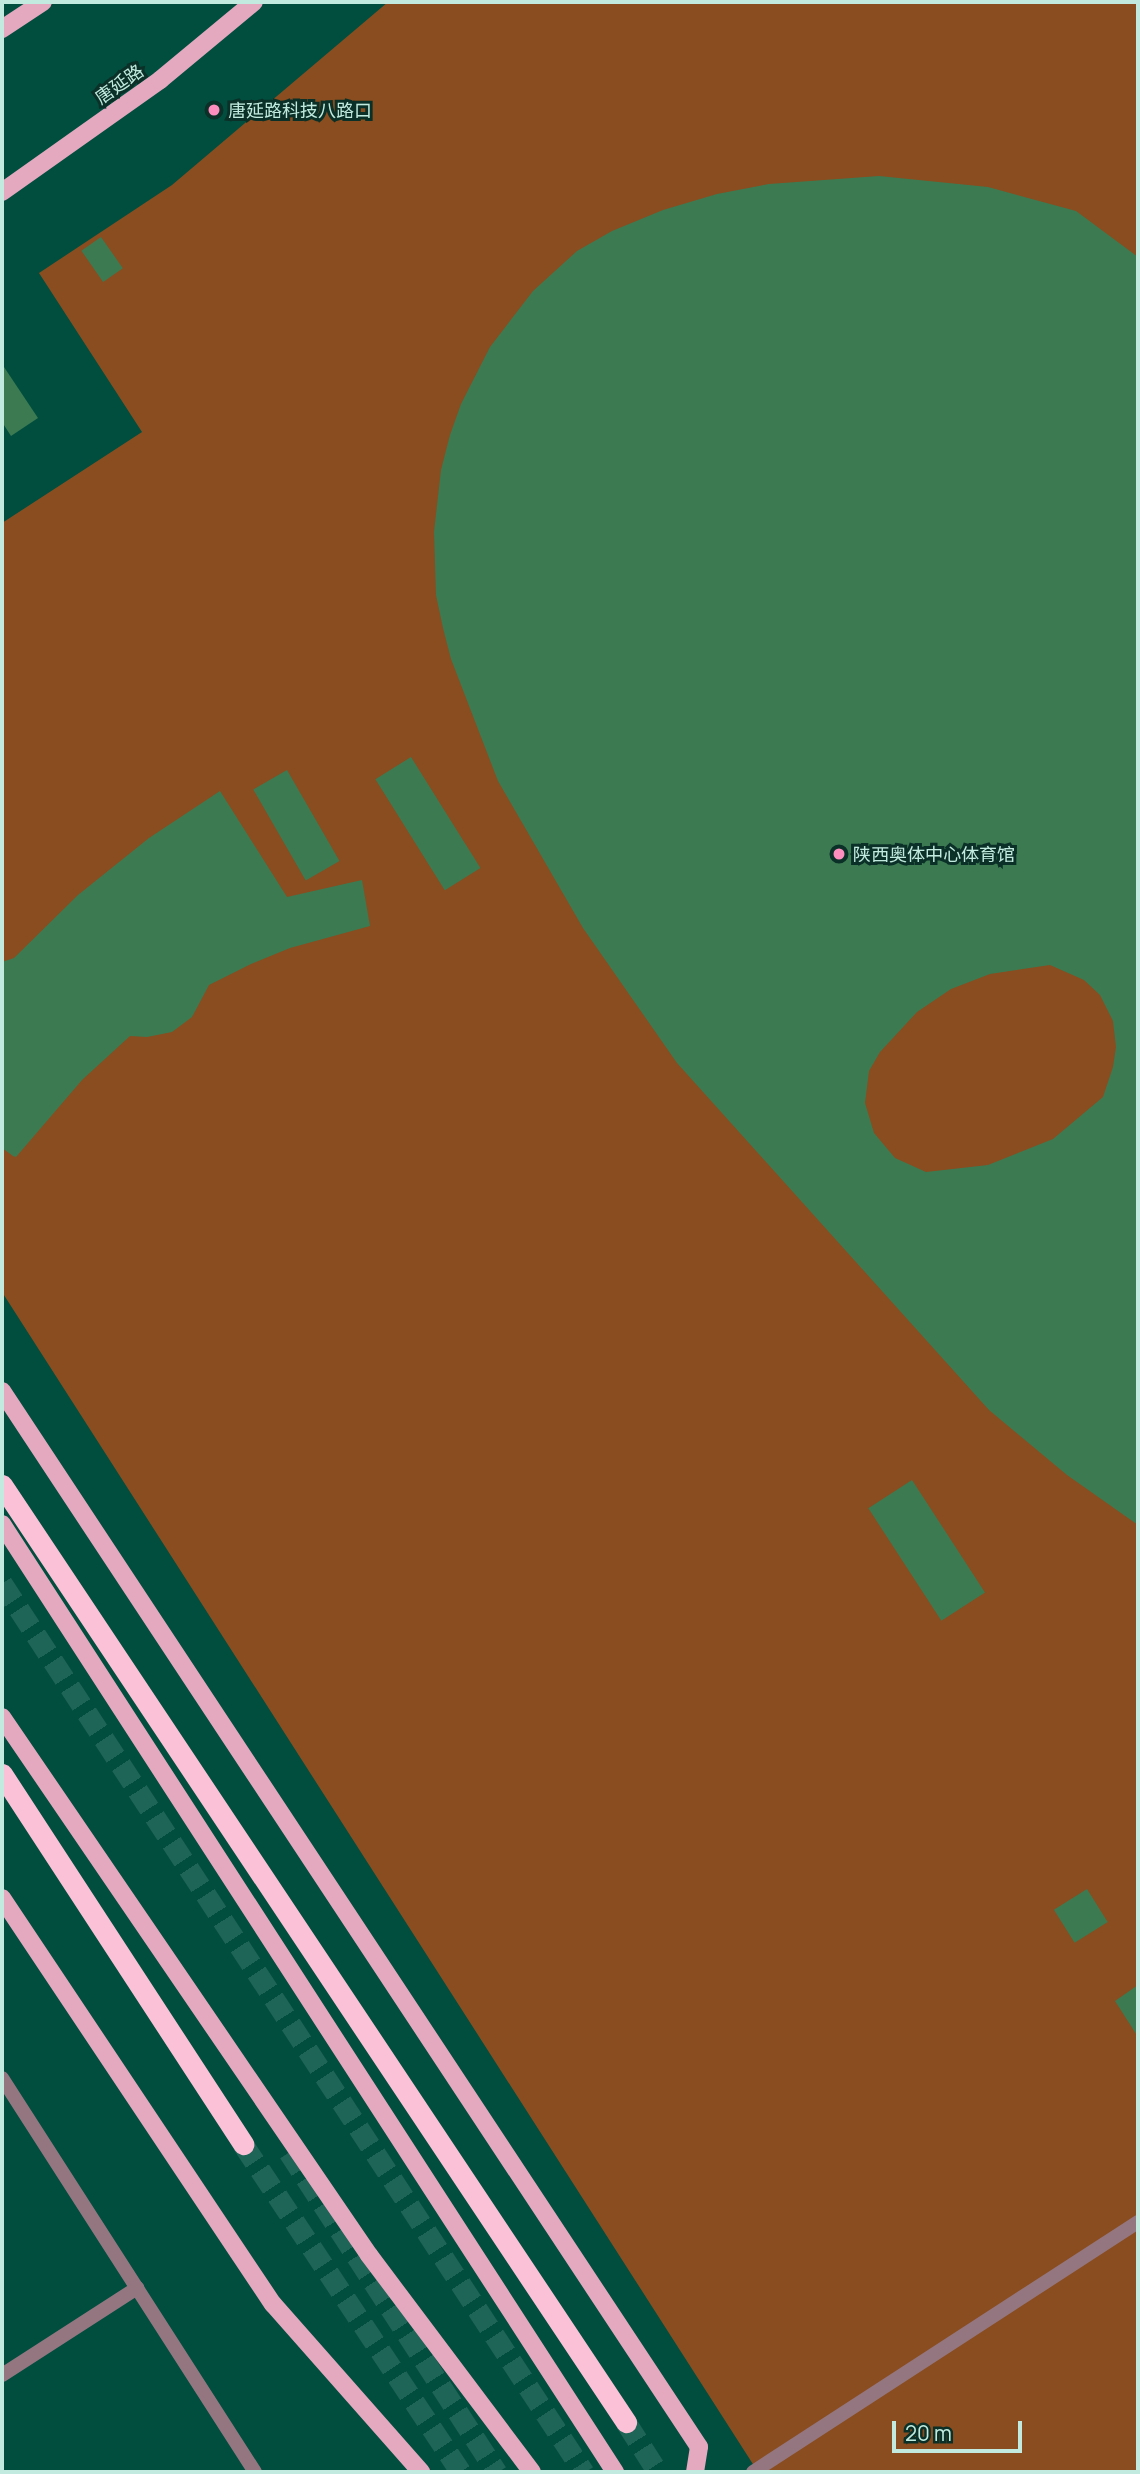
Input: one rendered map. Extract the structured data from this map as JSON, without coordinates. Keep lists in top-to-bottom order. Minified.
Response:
{"streets":{"main road":["唐延路"]},"places":["唐延路科技八路口","陕西奥体中心体育馆"],"scale_bar":"20 m"}
